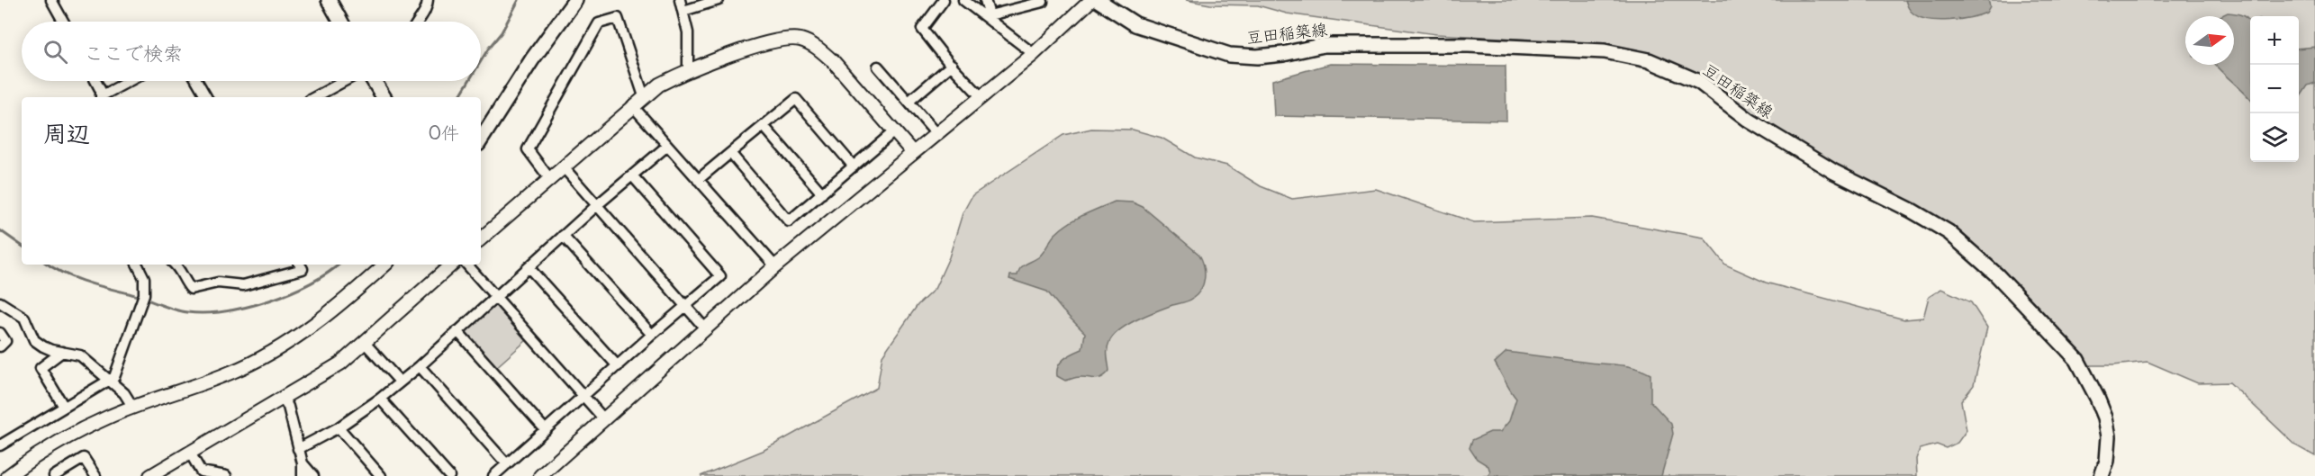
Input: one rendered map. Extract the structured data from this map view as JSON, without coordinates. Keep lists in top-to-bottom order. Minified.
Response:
{"streets":{"main road":["豆田稲築線"]},"north":"right","page":{"map_buttons":["+","−"],"search":"ここで検索","heading":["周辺","0件"]}}
